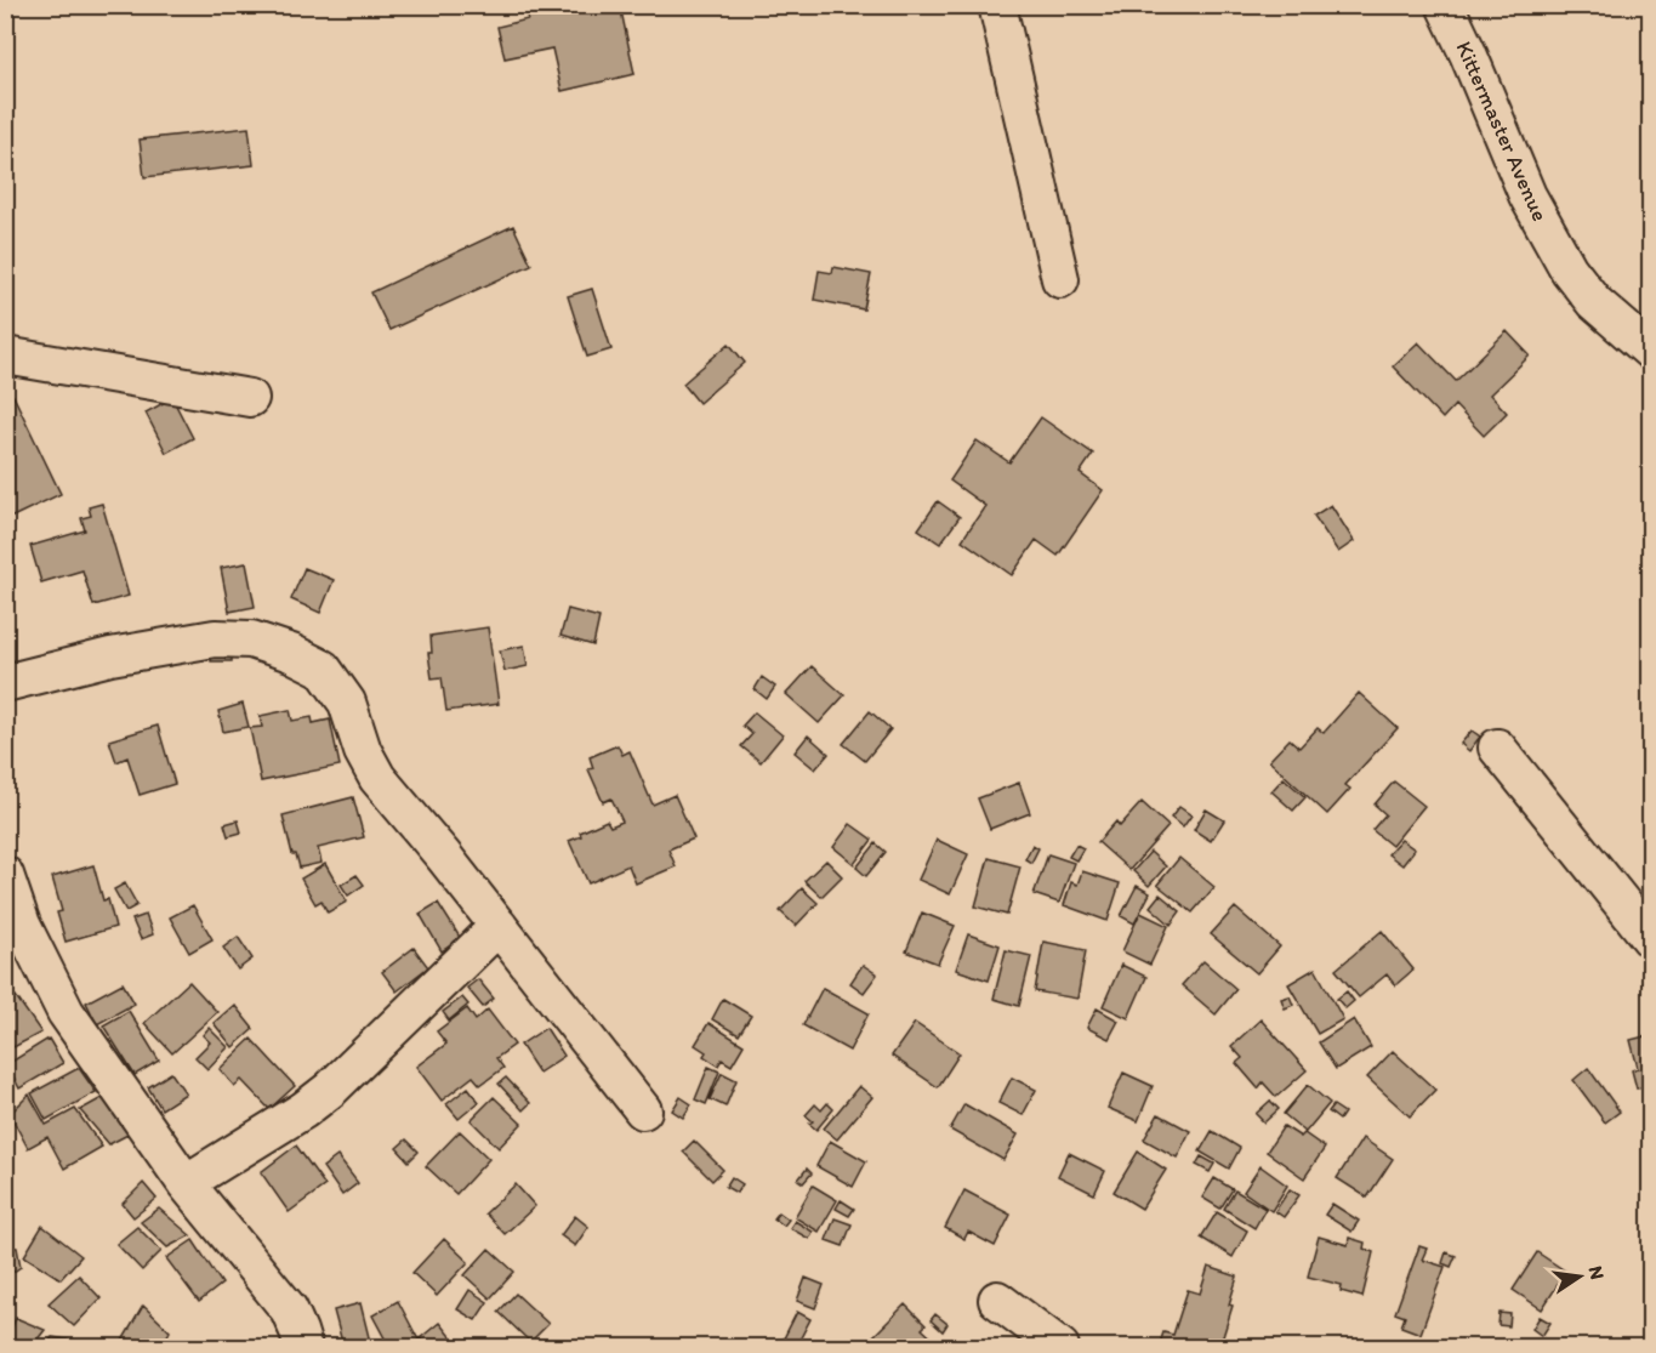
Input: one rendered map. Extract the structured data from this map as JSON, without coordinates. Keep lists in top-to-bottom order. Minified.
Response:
{"streets":{"street":["Kittermaster Avenue"]},"north":"right"}
